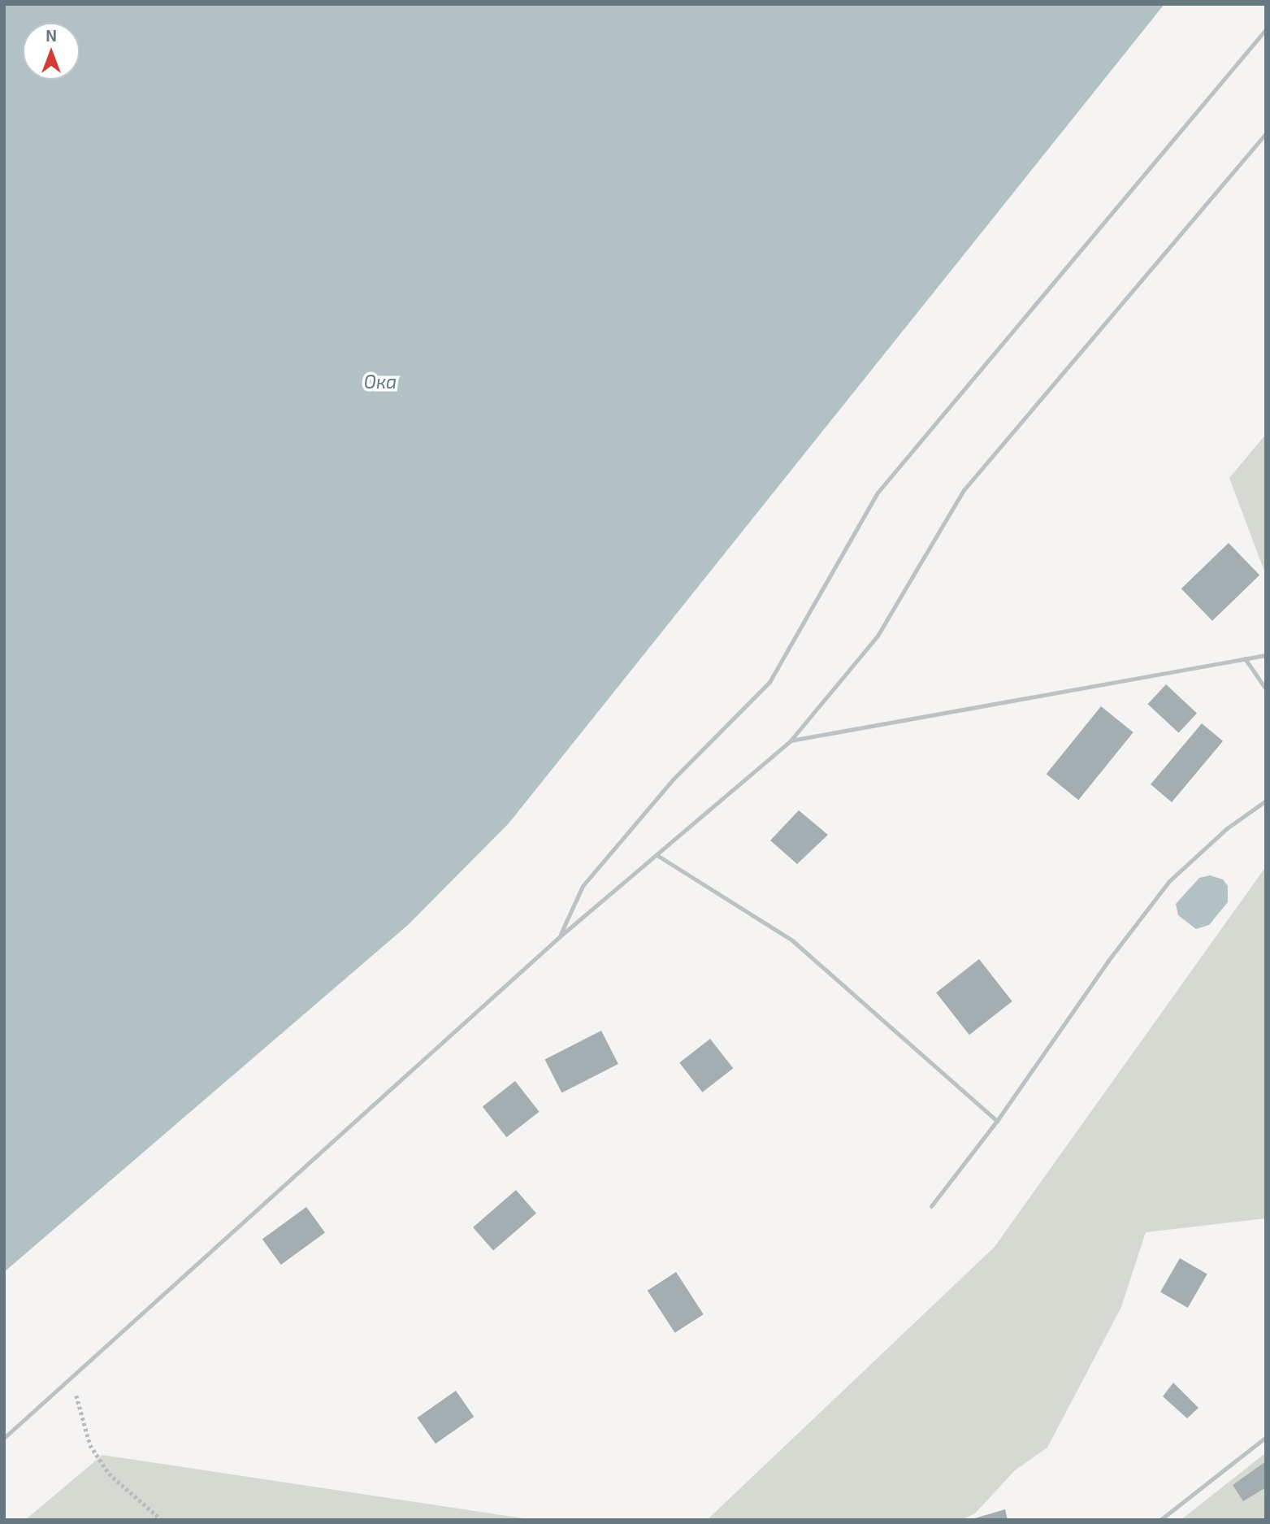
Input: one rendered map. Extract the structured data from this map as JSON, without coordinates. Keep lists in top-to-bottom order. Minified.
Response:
{"water":["Ока"],"north":"top"}
